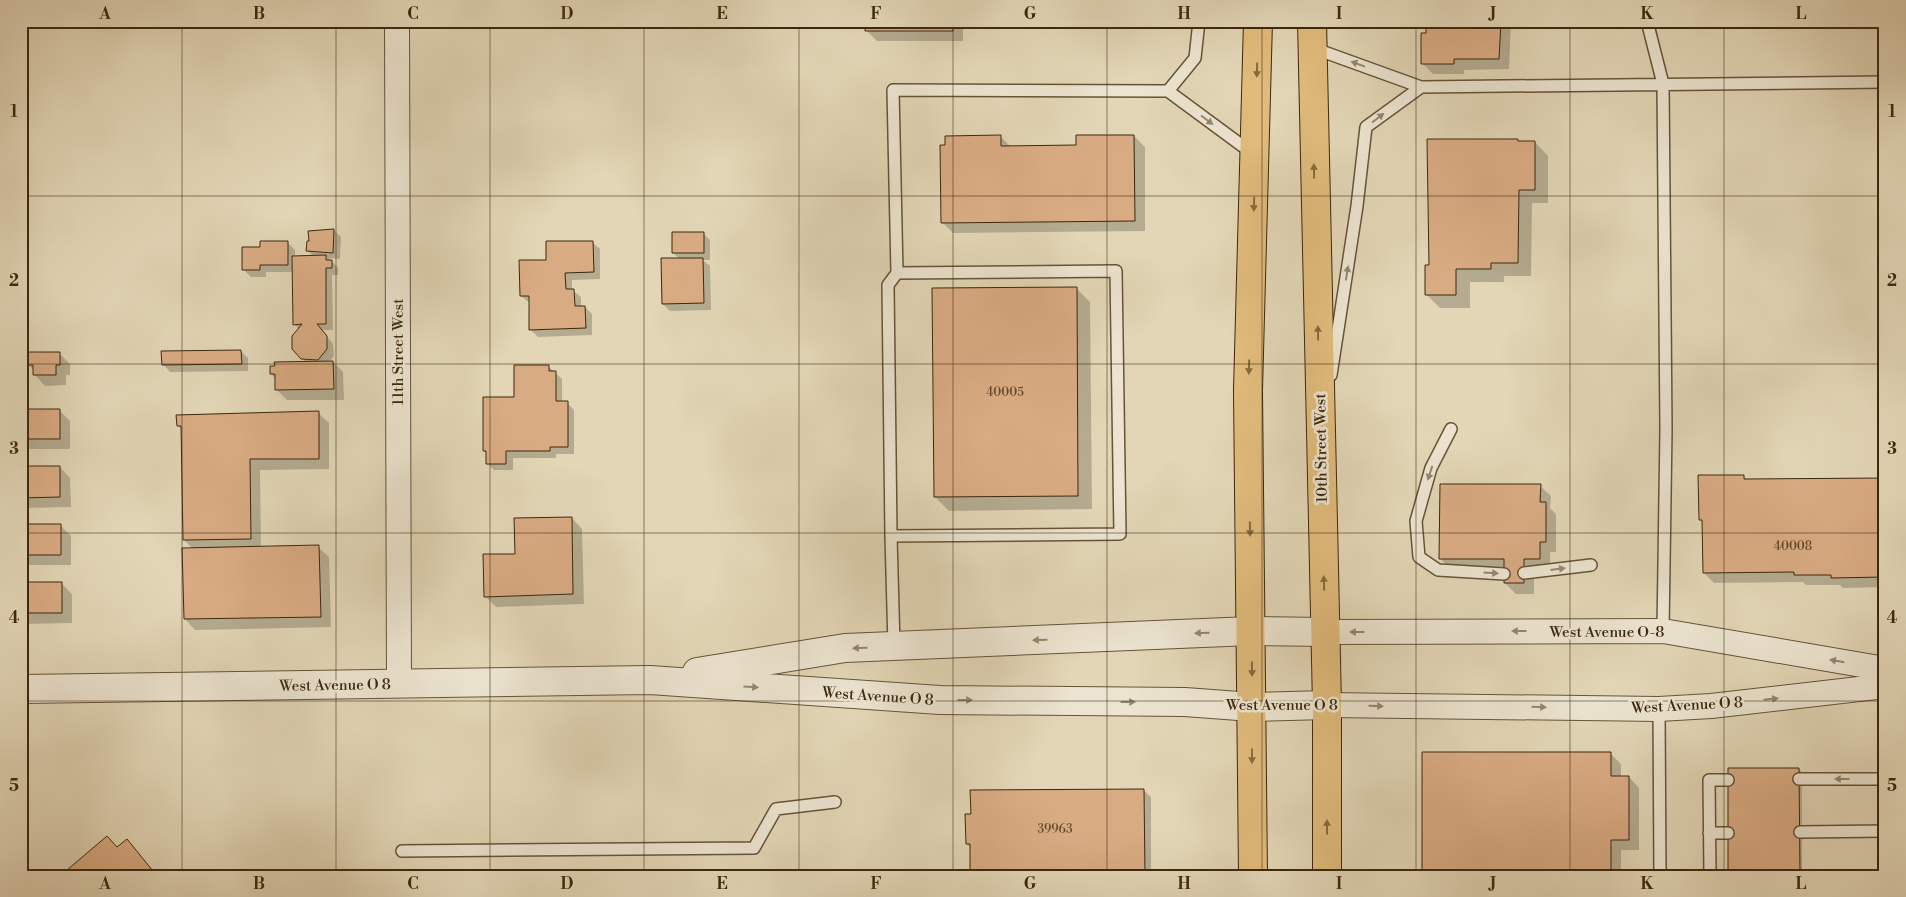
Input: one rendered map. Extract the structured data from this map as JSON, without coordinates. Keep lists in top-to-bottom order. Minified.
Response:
{"streets":{"main road":["10th Street West"],"street":["11th Street West","West Avenue O-8","West Avenue O 8"]},"crossings":[["11th Street West","West Avenue O 8"],["10th Street West","West Avenue O-8"],["10th Street West","West Avenue O 8"],["West Avenue O-8","West Avenue O 8"]],"one_way":["West Avenue O-8"],"house_numbers":["40005","40008","39963"],"grid":{"columns":["A","B","C","D","E","F","G","H","I","J","K","L"],"rows":["1","2","3","4","5"]}}
